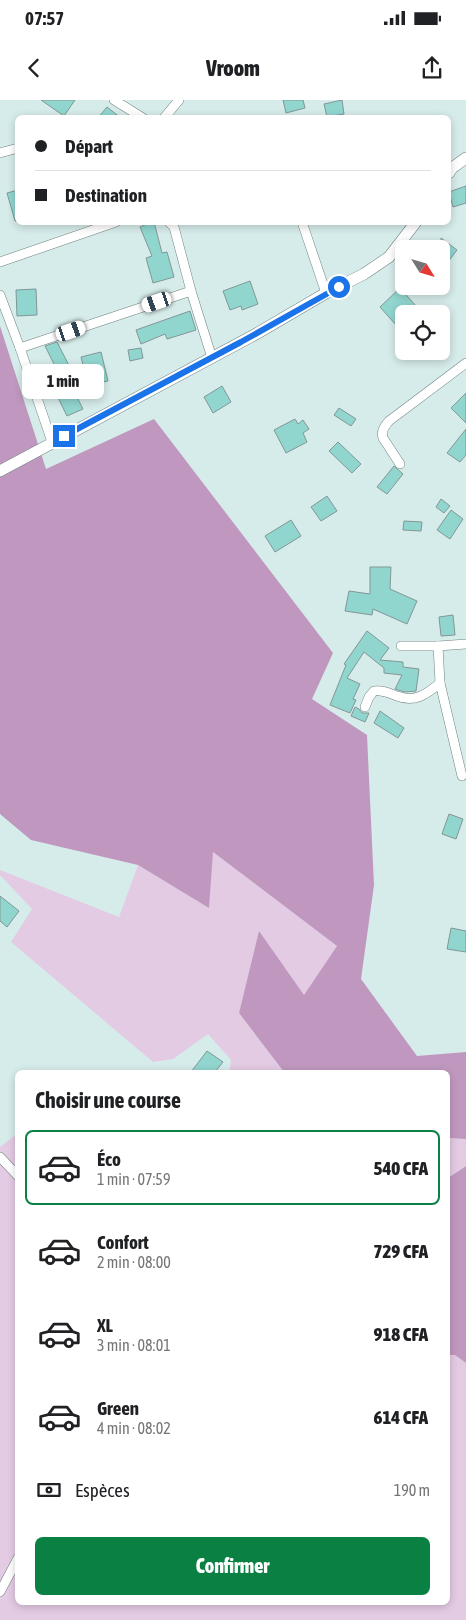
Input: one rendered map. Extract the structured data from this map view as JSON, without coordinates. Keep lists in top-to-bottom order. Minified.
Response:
{"north":"bottom right","page":{"status":"07:57","header":"Vroom","banner":["Départ","Destination"],"bubble":"1 min","heading":"Choisir une course","list":[{"name":"Éco","note":"1 min · 07:59","value":"540 CFA"},{"name":"Confort","note":"2 min · 08:00","value":"729 CFA"},{"name":"XL","note":"3 min · 08:01","value":"918 CFA"},{"name":"Green","note":"4 min · 08:02","value":"614 CFA"}],"pay":["Espèces","190 m"],"buttons":"Confirmer"}}
